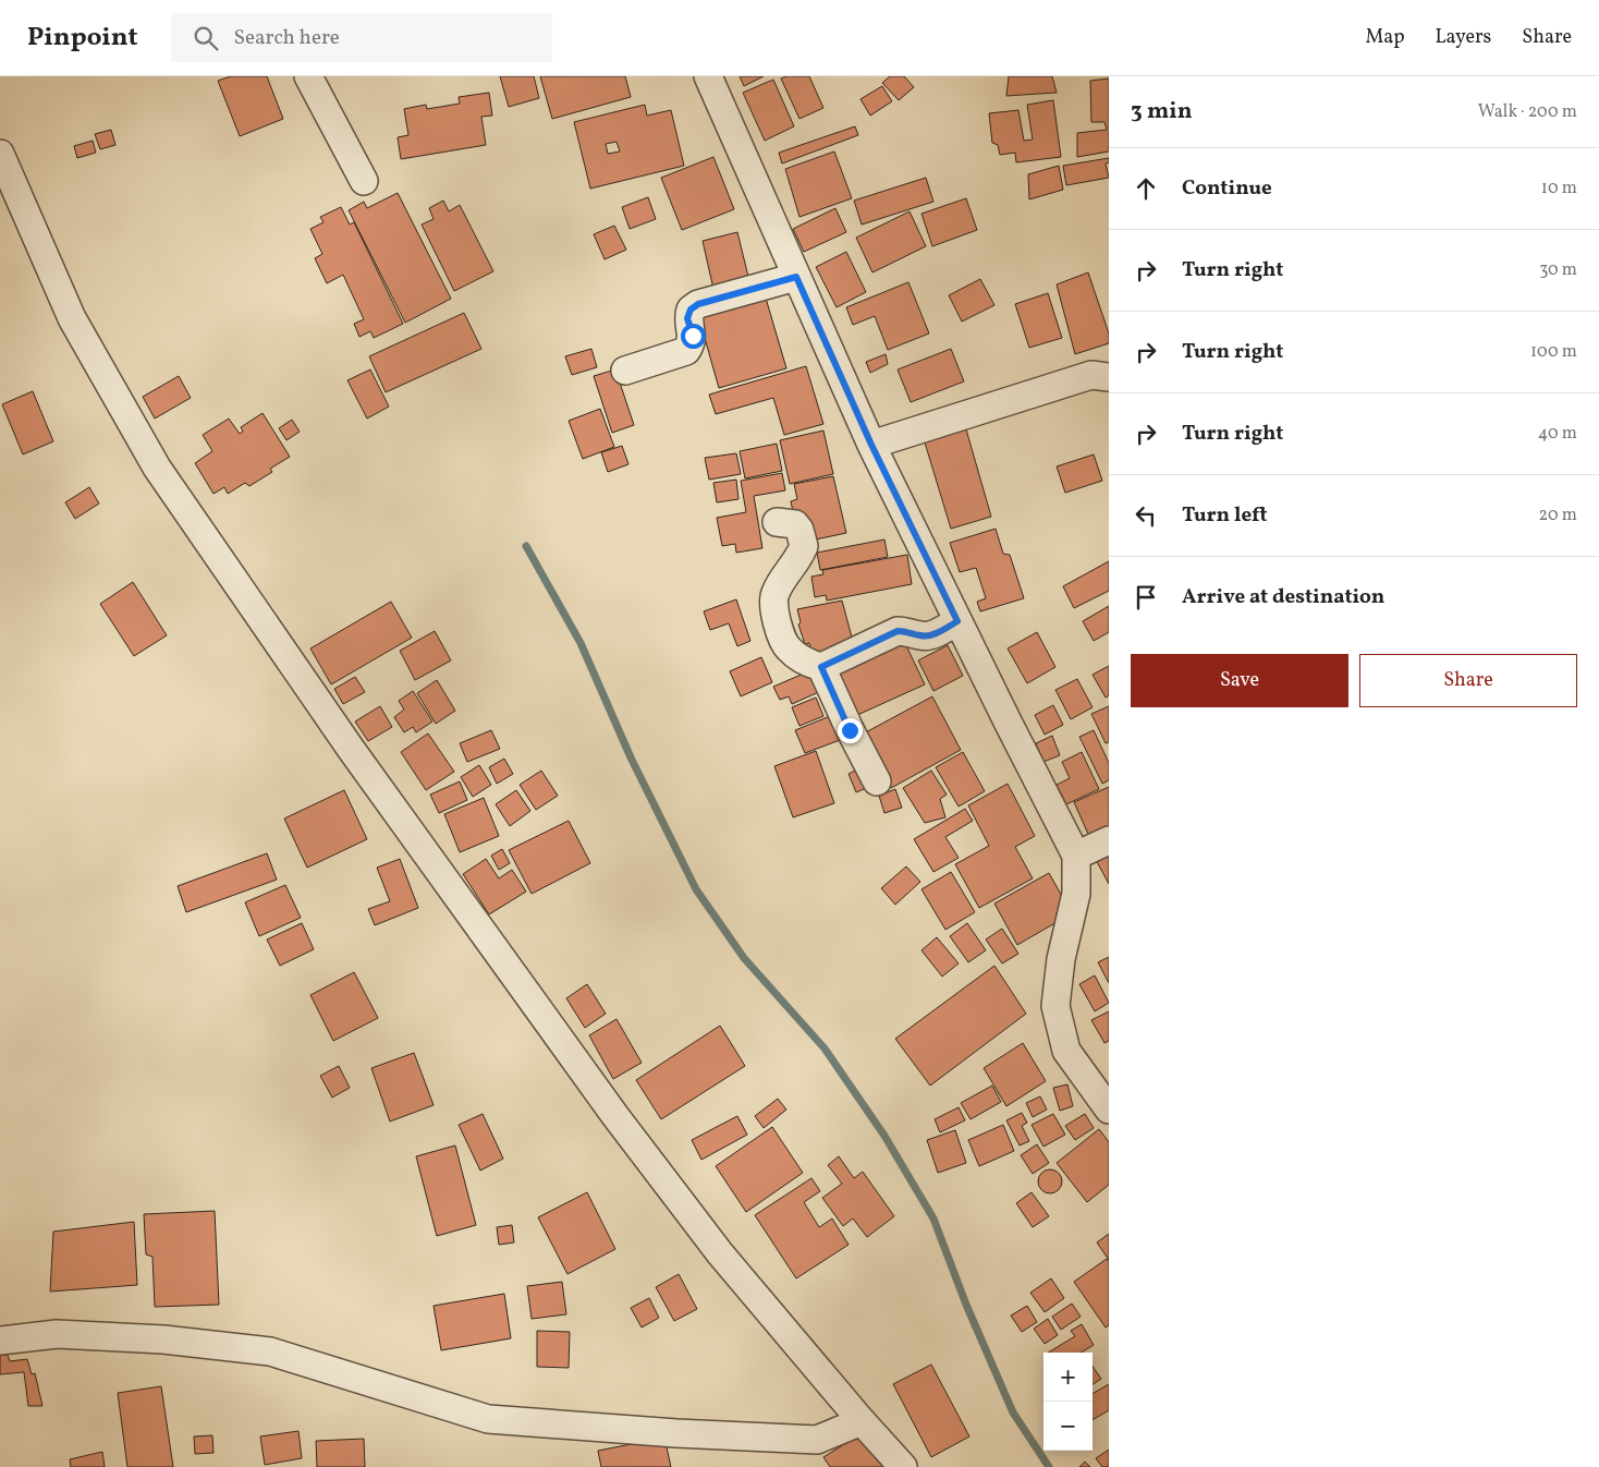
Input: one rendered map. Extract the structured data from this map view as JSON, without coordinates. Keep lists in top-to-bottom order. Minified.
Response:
{"page":{"header":"Pinpoint","search":"Search here","nav":["Map","Layers","Share"],"heading":["3 min","Walk · 200 m"],"list":[["Continue","10 m"],["Turn right","30 m"],["Turn right","100 m"],["Turn right","40 m"],["Turn left","20 m"],"Arrive at destination"],"buttons":["Save","Share"],"map_buttons":["+","−"]}}
